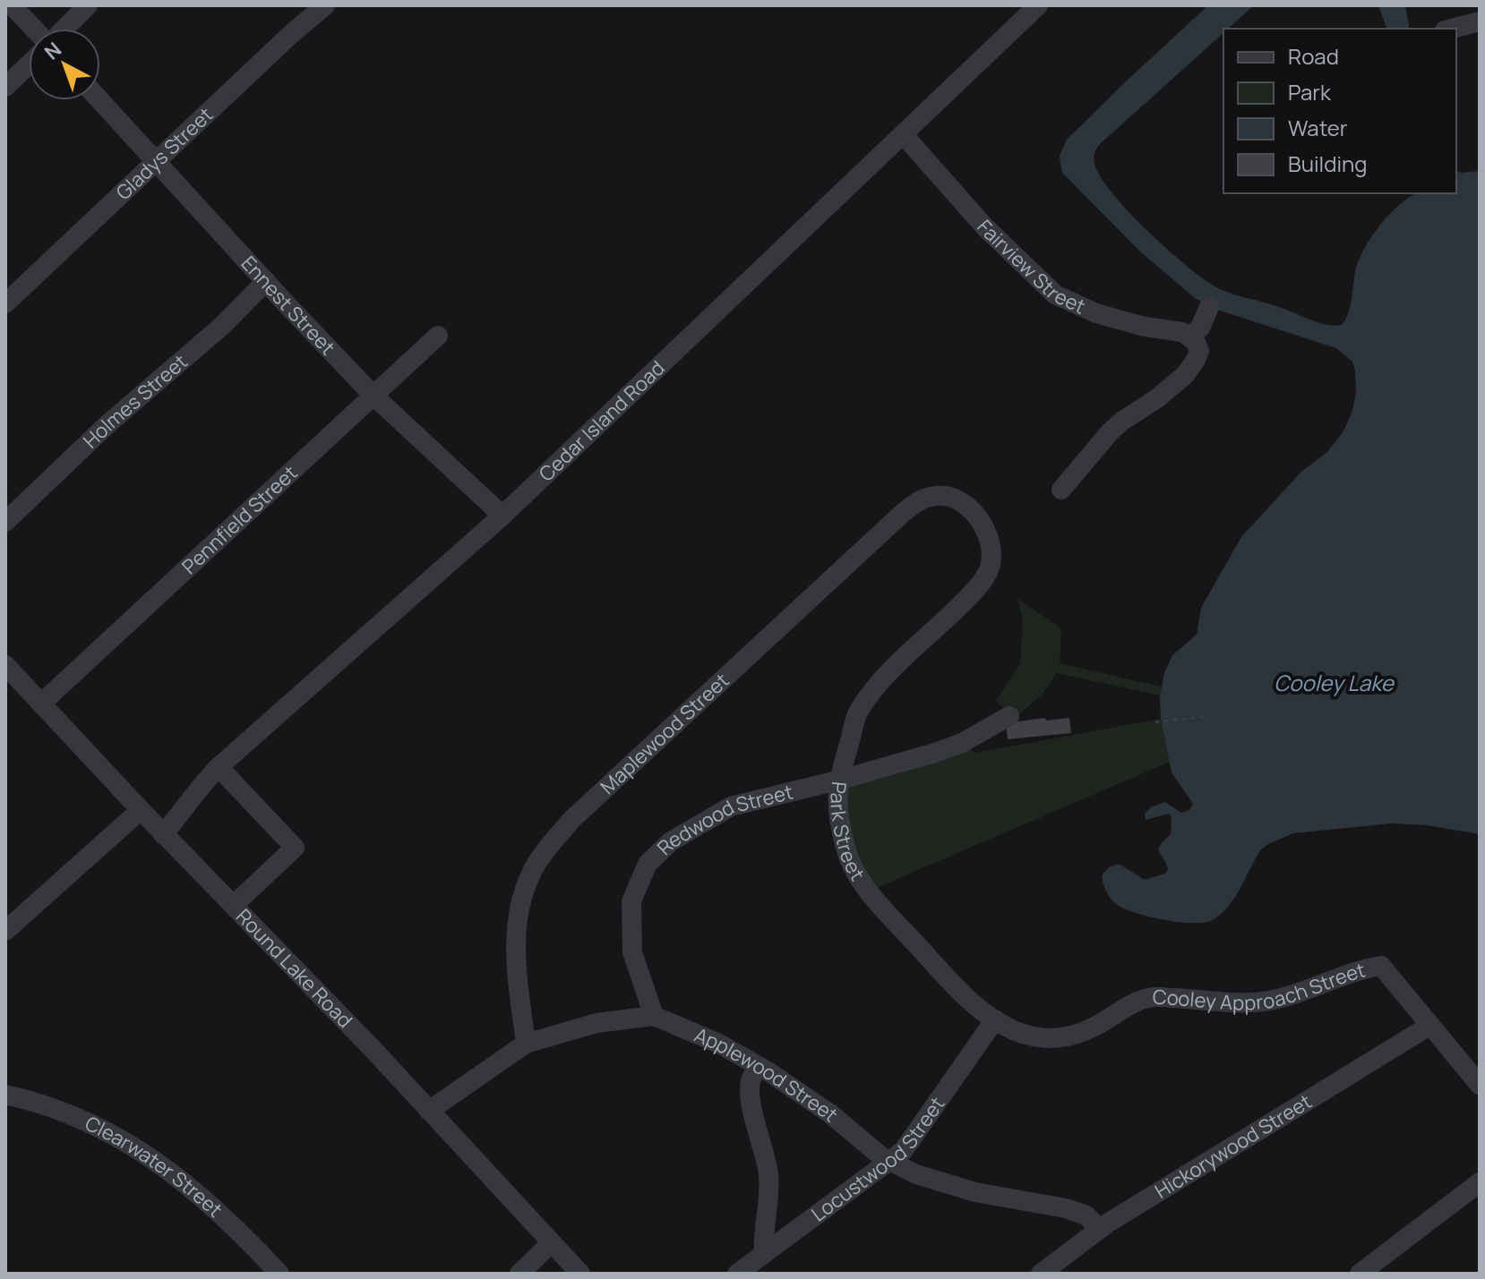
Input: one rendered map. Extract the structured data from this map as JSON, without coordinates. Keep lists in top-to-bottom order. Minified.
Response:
{"streets":{"street":["Gladys Street","Fairview Street","Ennest Street","Holmes Street","Cedar Island Road","Pennfield Street","Maplewood Street","Redwood Street","Park Street","Round Lake Road","Cooley Approach Street","Applewood Street","Hickorywood Street","Locustwood Street","Clearwater Street"]},"crossings":[["Gladys Street","Ennest Street"],["Fairview Street","Cedar Island Road"],["Ennest Street","Holmes Street"],["Ennest Street","Cedar Island Road"],["Ennest Street","Pennfield Street"],["Cedar Island Road","Round Lake Road"],["Pennfield Street","Round Lake Road"],["Maplewood Street","Park Street"],["Redwood Street","Park Street"],["Redwood Street","Applewood Street"],["Park Street","Cooley Approach Street"],["Park Street","Locustwood Street"],["Cooley Approach Street","Hickorywood Street"],["Cooley Approach Street","Locustwood Street"],["Applewood Street","Hickorywood Street"],["Applewood Street","Locustwood Street"]],"water":["Cooley Lake"],"legend":["Road","Park","Water","Building"],"north":"top left"}
